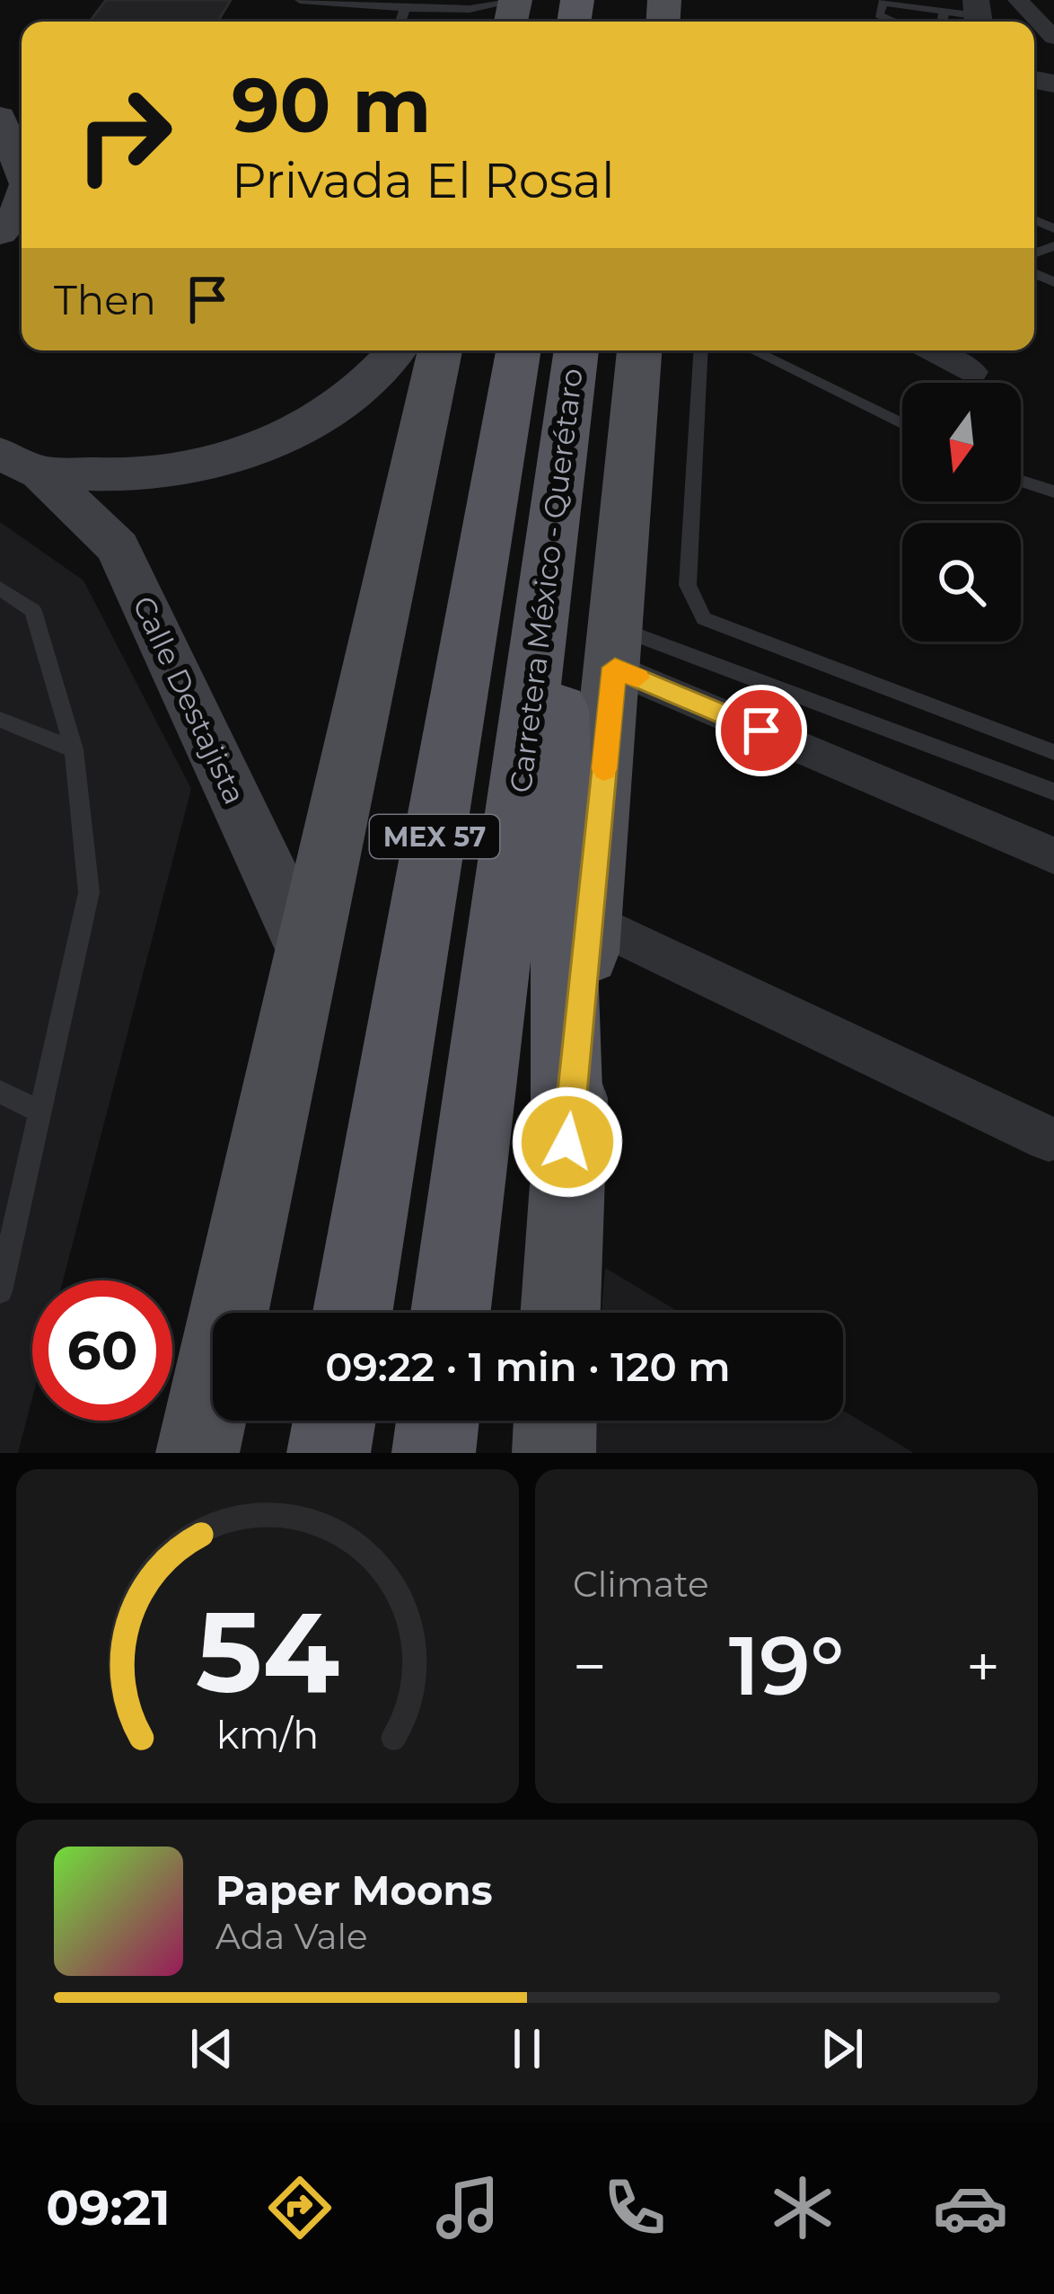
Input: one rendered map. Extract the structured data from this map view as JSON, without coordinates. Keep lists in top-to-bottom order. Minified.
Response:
{"streets":{"highway":["Carretera México - Querétaro","MEX 57"],"main road":["Calle Destajista"]},"north":"bottom","page":{"turn":["90 m","Privada El Rosal"],"then":"Then","limit":"60","trip":"09:22 · 1 min · 120 m","tile":"Climate","heat":["−","19°","+"],"song":["Paper Moons","Ada Vale"],"tabs":"09:21","gauge":["54","km/h"]}}
